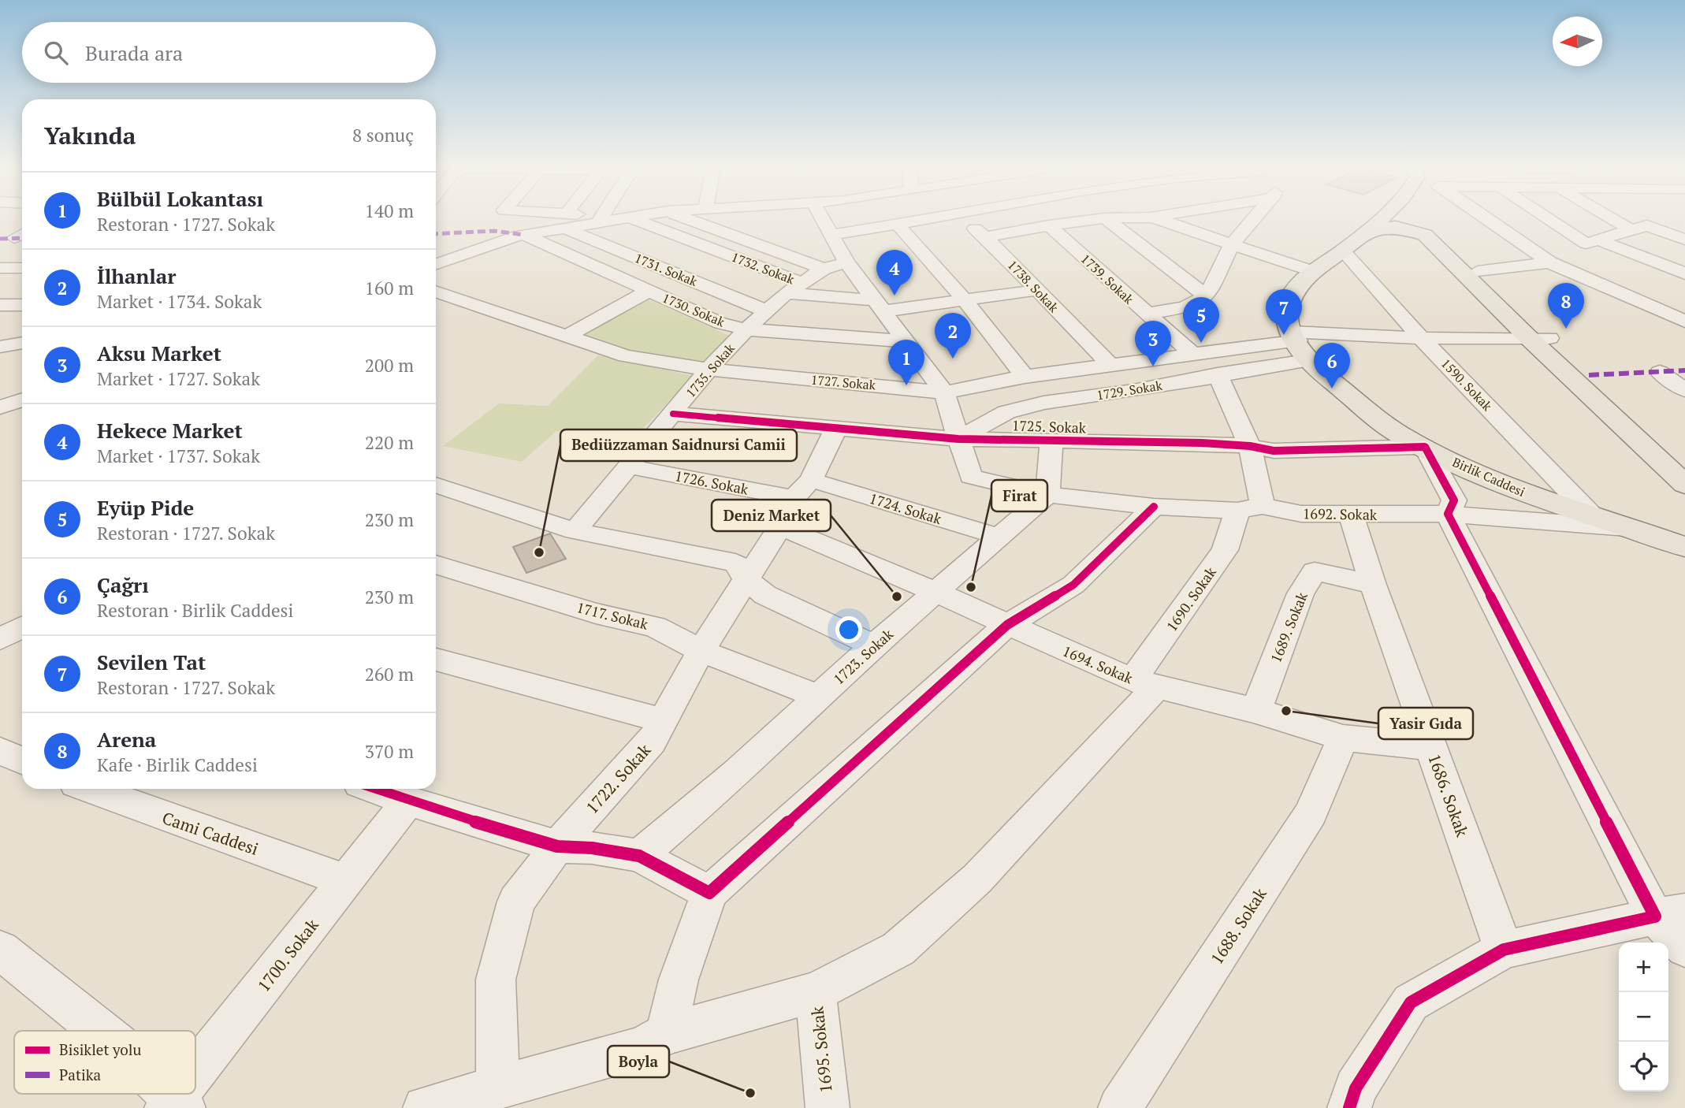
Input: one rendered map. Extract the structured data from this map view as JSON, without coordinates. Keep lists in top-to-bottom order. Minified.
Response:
{"streets":{"main road":["Birlik Caddesi"],"street":["1732. Sokak","1731. Sokak","1739. Sokak","1738. Sokak","1730. Sokak","1735. Sokak","1727. Sokak","1590. Sokak","1729. Sokak","1725. Sokak","1726. Sokak","1724. Sokak","1692. Sokak","1690. Sokak","1717. Sokak","1689. Sokak","1723. Sokak","1694. Sokak","1722. Sokak","1686. Sokak","Cami Caddesi","1688. Sokak","1700. Sokak","1695. Sokak"]},"crossings":[["1732. Sokak","1738. Sokak"],["1732. Sokak","1735. Sokak"],["1731. Sokak","1735. Sokak"],["1739. Sokak","1727. Sokak"],["1738. Sokak","1727. Sokak"],["1730. Sokak","1735. Sokak"],["1735. Sokak","1727. Sokak"],["1735. Sokak","1725. Sokak"],["1735. Sokak","1726. Sokak"],["1727. Sokak","1729. Sokak"],["1727. Sokak","Birlik Caddesi"],["1590. Sokak","Birlik Caddesi"],["1729. Sokak","1725. Sokak"],["1729. Sokak","Birlik Caddesi"],["1729. Sokak","1692. Sokak"],["1725. Sokak","Birlik Caddesi"],["1725. Sokak","1692. Sokak"],["1725. Sokak","1722. Sokak"],["Birlik Caddesi","1692. Sokak"],["1726. Sokak","1724. Sokak"],["1726. Sokak","1694. Sokak"],["1726. Sokak","1722. Sokak"],["1724. Sokak","1723. Sokak"],["1724. Sokak","1694. Sokak"],["1724. Sokak","1722. Sokak"],["1692. Sokak","1690. Sokak"],["1692. Sokak","1723. Sokak"],["1692. Sokak","1686. Sokak"],["1690. Sokak","1694. Sokak"],["1690. Sokak","1722. Sokak"],["1690. Sokak","1695. Sokak"],["1717. Sokak","1723. Sokak"],["1717. Sokak","1722. Sokak"],["1689. Sokak","1694. Sokak"],["1689. Sokak","1686. Sokak"],["1723. Sokak","1694. Sokak"],["1694. Sokak","1722. Sokak"],["1694. Sokak","1686. Sokak"],["1694. Sokak","1688. Sokak"],["Cami Caddesi","1700. Sokak"]],"places":["Bediüzzaman Saidnursi Camii","Firat","Deniz Market","Yasir Gıda","Boyla"],"legend":["Bisiklet yolu","Patika"],"north":"left","page":{"search":"Burada ara","heading":["Yakında","8 sonuç"],"list":[{"mark":"1","name":"Bülbül Lokantası","note":"Restoran · 1727. Sokak","value":"140 m"},{"mark":"2","name":"İlhanlar","note":"Market · 1734. Sokak","value":"160 m"},{"mark":"3","name":"Aksu Market","note":"Market · 1727. Sokak","value":"200 m"},{"mark":"4","name":"Hekece Market","note":"Market · 1737. Sokak","value":"220 m"},{"mark":"5","name":"Eyüp Pide","note":"Restoran · 1727. Sokak","value":"230 m"},{"mark":"6","name":"Çağrı","note":"Restoran · Birlik Caddesi","value":"230 m"},{"mark":"7","name":"Sevilen Tat","note":"Restoran · 1727. Sokak","value":"260 m"},{"mark":"8","name":"Arena","note":"Kafe · Birlik Caddesi","value":"370 m"}],"pins":["4","8","7","5","2","3","1","6"],"map_buttons":["+","−"]}}
